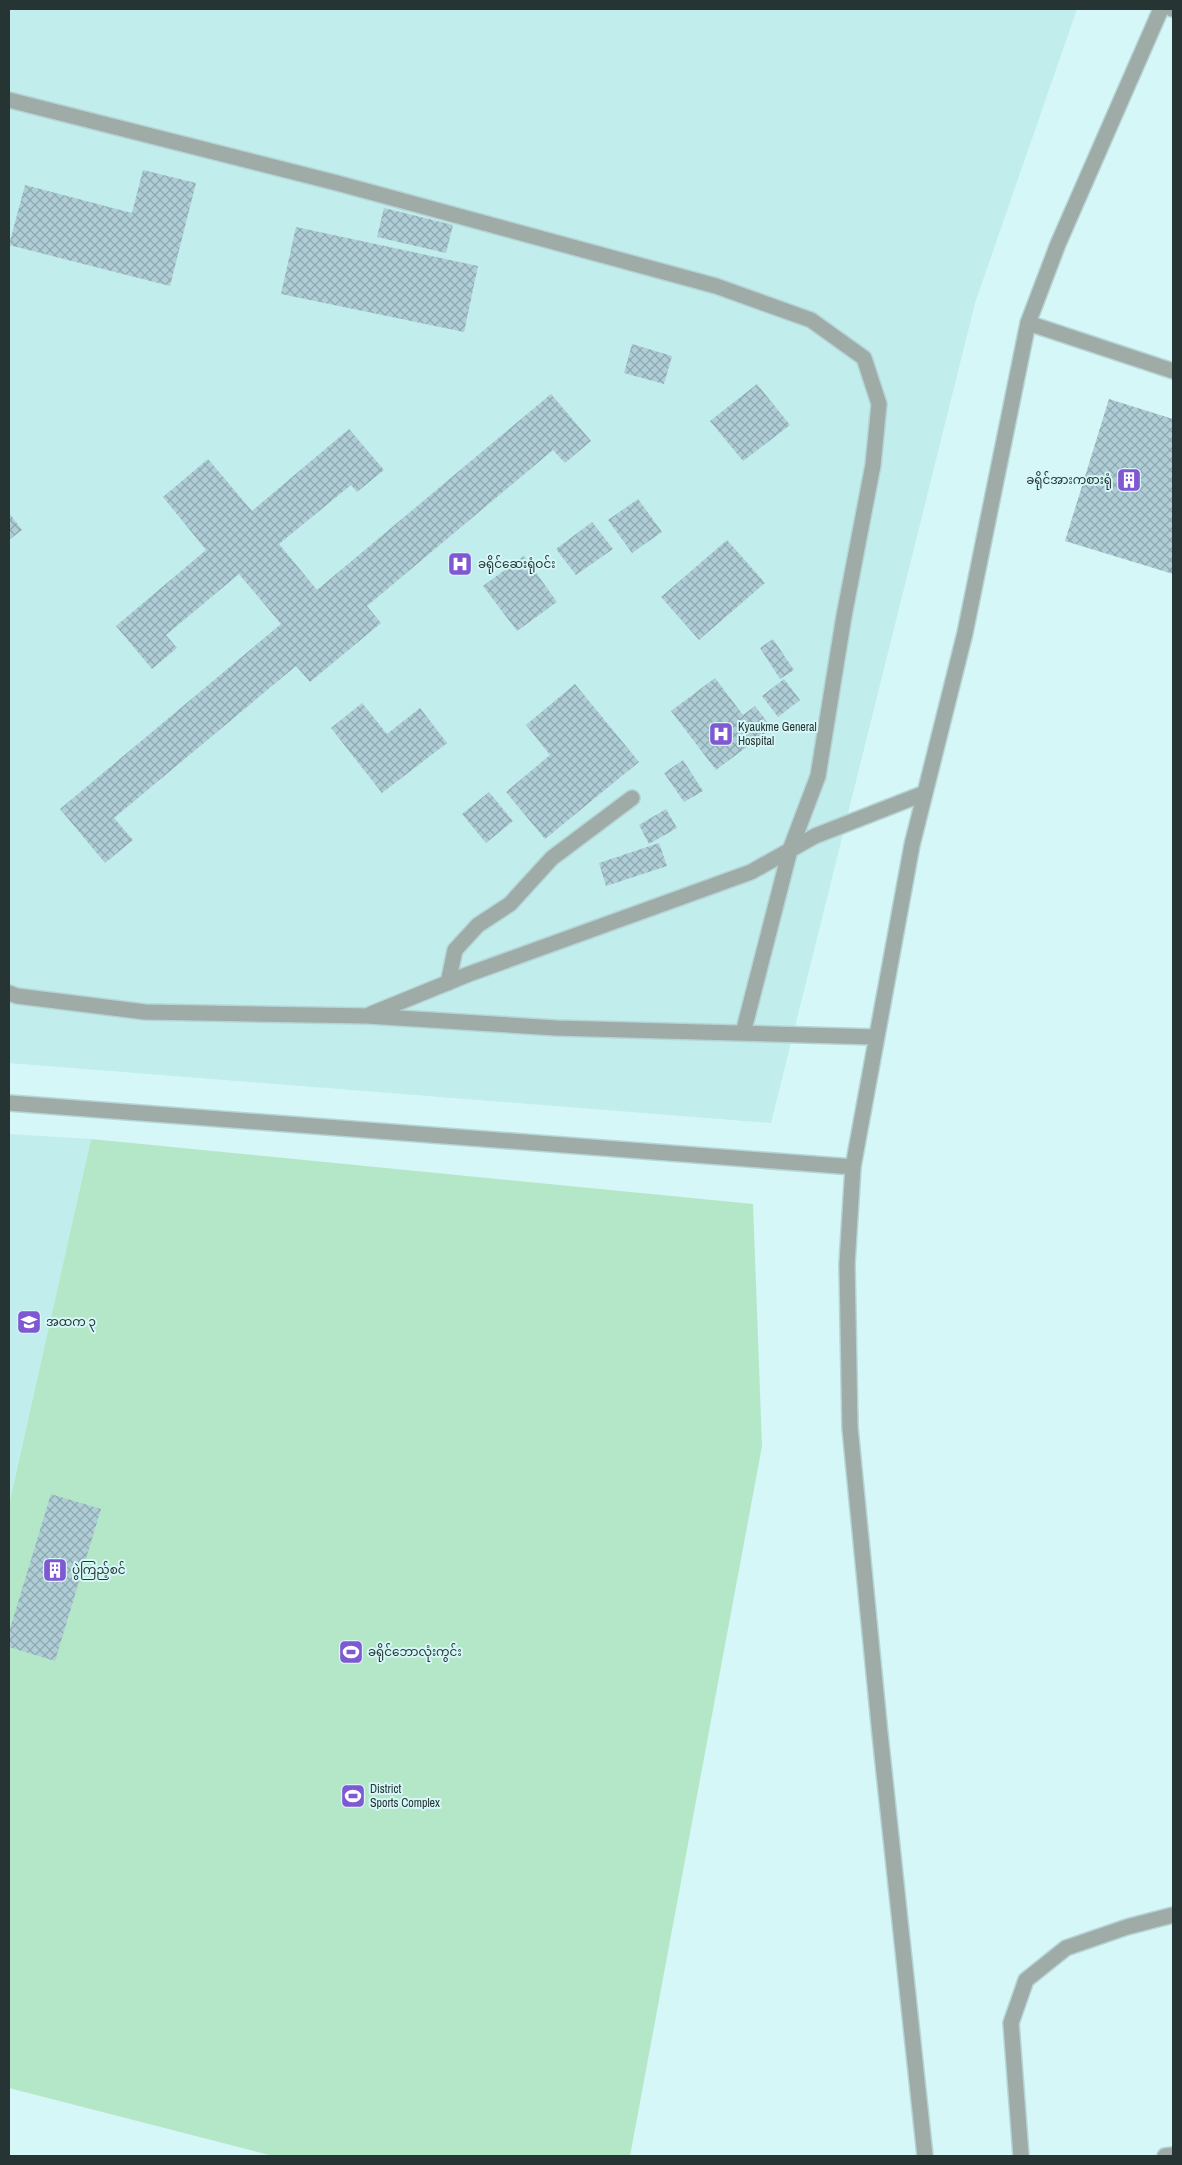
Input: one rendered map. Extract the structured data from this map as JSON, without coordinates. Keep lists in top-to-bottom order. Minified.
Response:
{"places":{"building":["ခရိုင်အားကစားရုံ","ပွဲကြည့်စင်"],"hospital":["ခရိုင်ဆေးရုံဝင်း","Kyaukme General Hospital"],"school or university":["အထက ၃"],"sports":["ခရိုင်ဘောလုံးကွင်း","District Sports Complex"]}}
